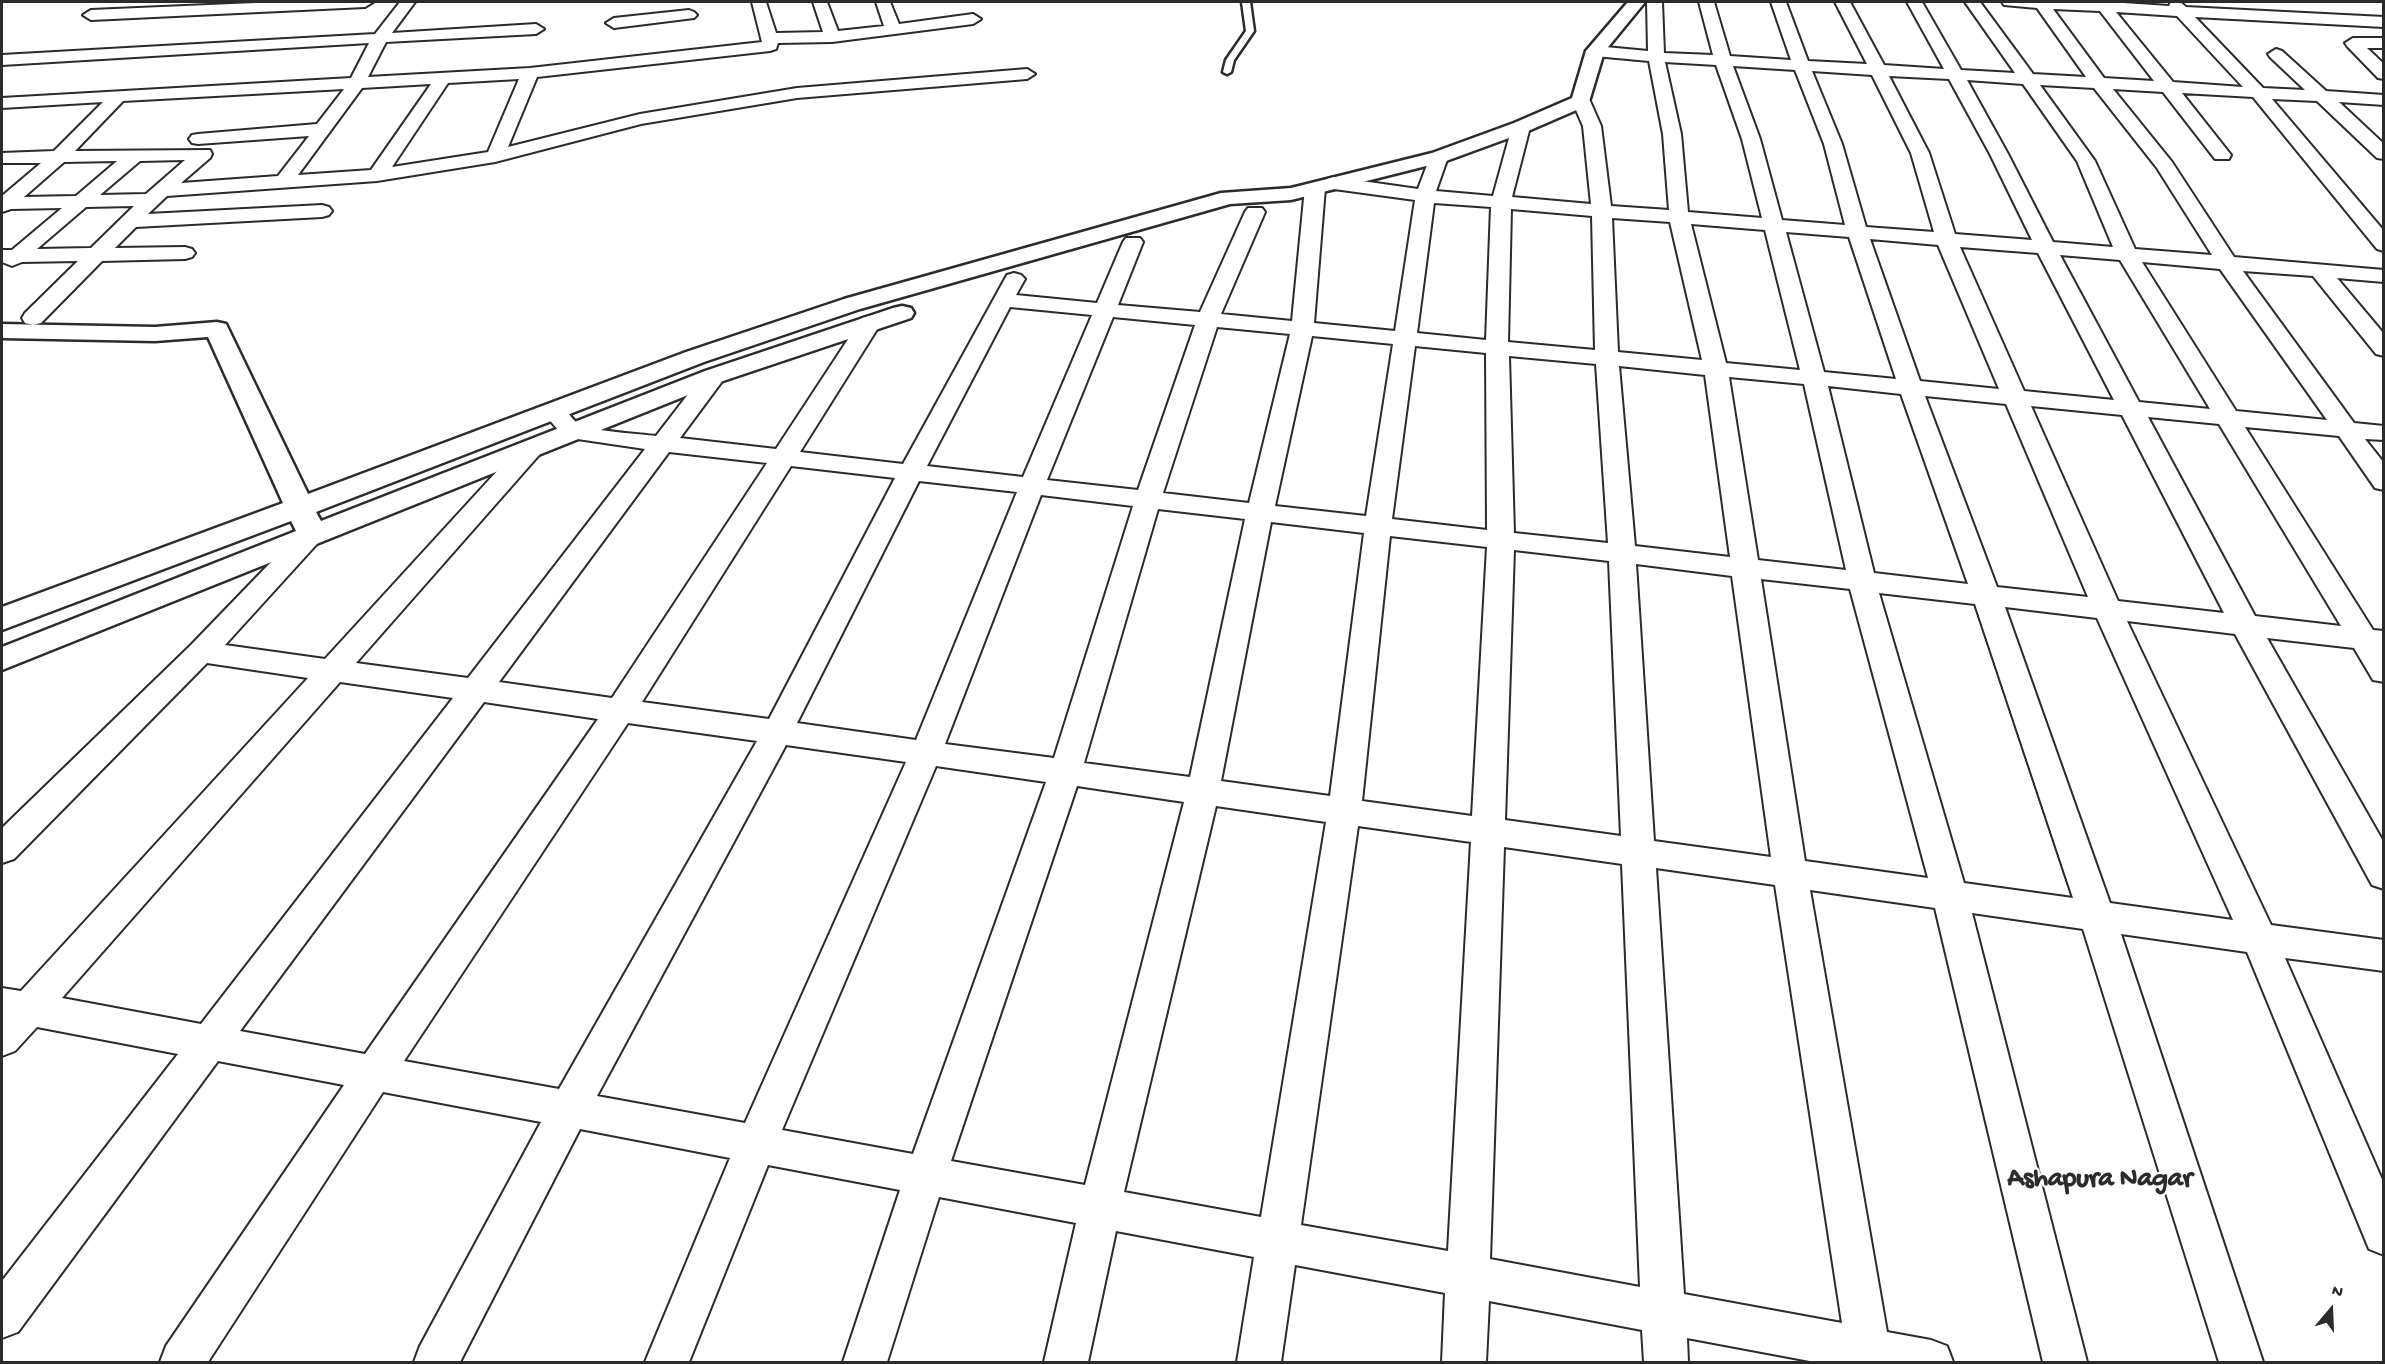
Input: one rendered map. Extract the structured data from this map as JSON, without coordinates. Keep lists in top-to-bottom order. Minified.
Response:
{"districts":["Ashapura Nagar"],"north":"top"}
